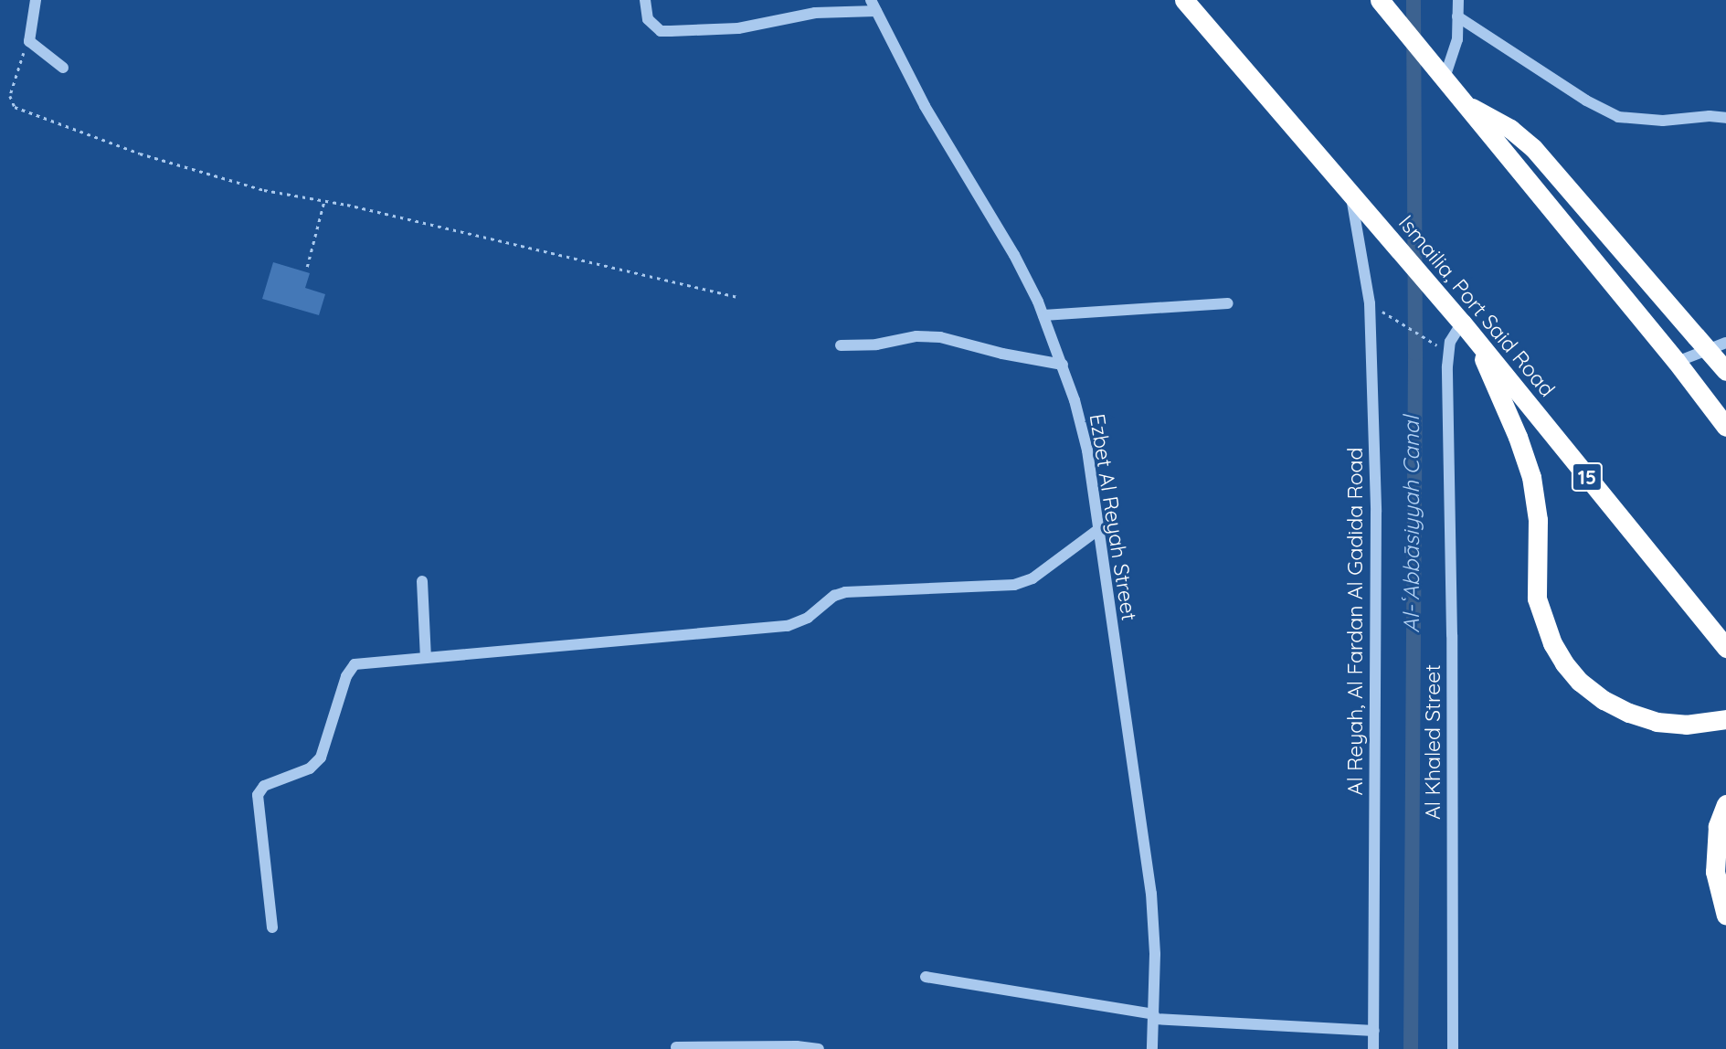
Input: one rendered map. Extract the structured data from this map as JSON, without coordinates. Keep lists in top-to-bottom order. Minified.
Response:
{"streets":{"highway":["Ismailia, Port Said Road","15"],"street":["Ezbet Al Reyah Street","Al Reyah, Al Fardan Al Gadida Road","Al Khaled Street"]},"crossings":[["Ismailia, Port Said Road","Al Reyah, Al Fardan Al Gadida Road"],["Ismailia, Port Said Road","Al Khaled Street"]],"water":["Al-ʿAbbāsiyyah Canal"]}
